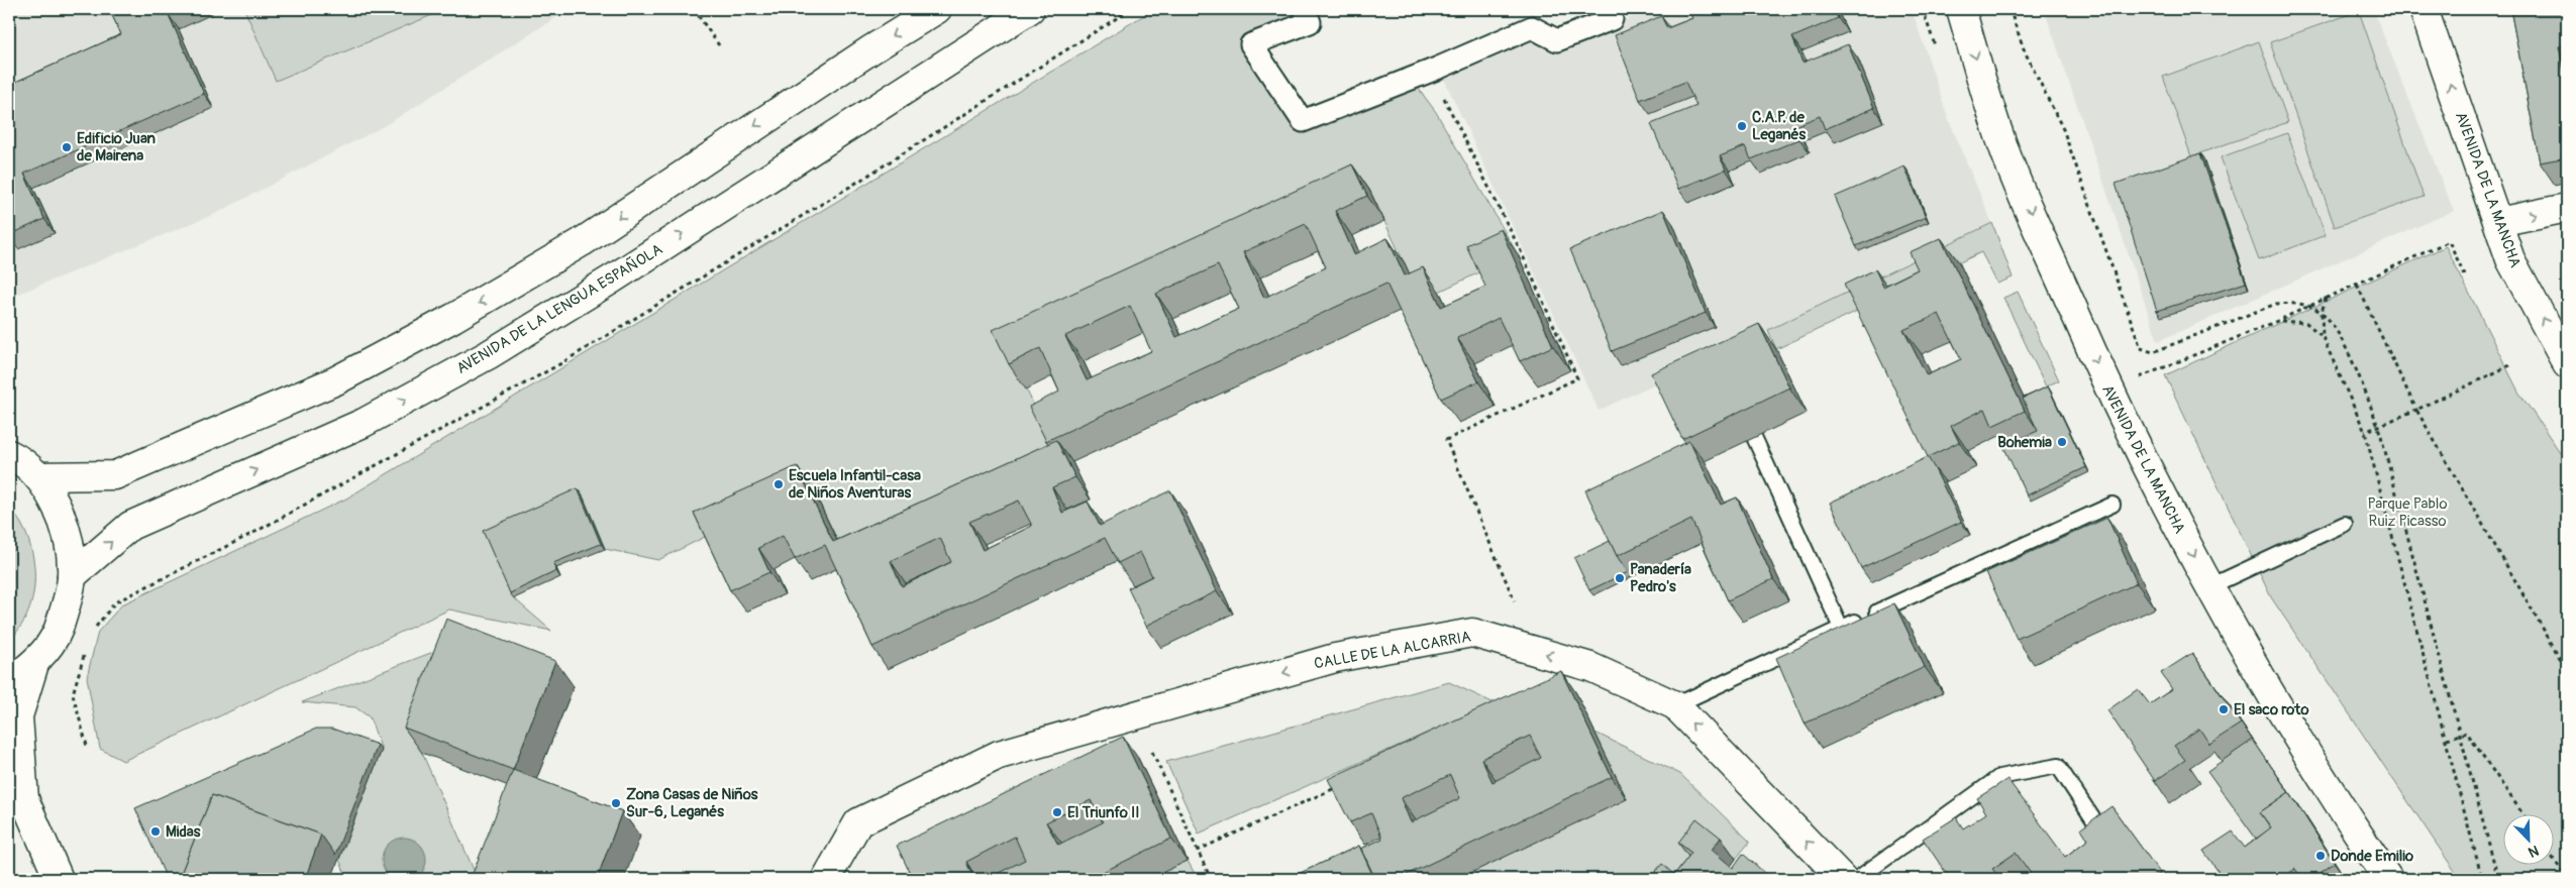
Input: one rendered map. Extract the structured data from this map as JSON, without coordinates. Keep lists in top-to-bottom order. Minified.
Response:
{"streets":{"main road":["AVENIDA DE LA MANCHA","AVENIDA DE LA LENGUA ESPAÑOLA","CALLE DE LA ALCARRIA"]},"one_way":["CALLE DE LA ALCARRIA"],"parks":["Parque Pablo Ruiz Picasso"],"places":["C.A.P. de Leganés","Edificio Juan de Mairena","Bohemia","Escuela Infantil-casa de Niños Aventuras","Panadería Pedro's","El saco roto","Zona Casas de Niños Sur-6, Leganés","El Triunfo II","Midas","Donde Emilio"],"north":"bottom right"}
